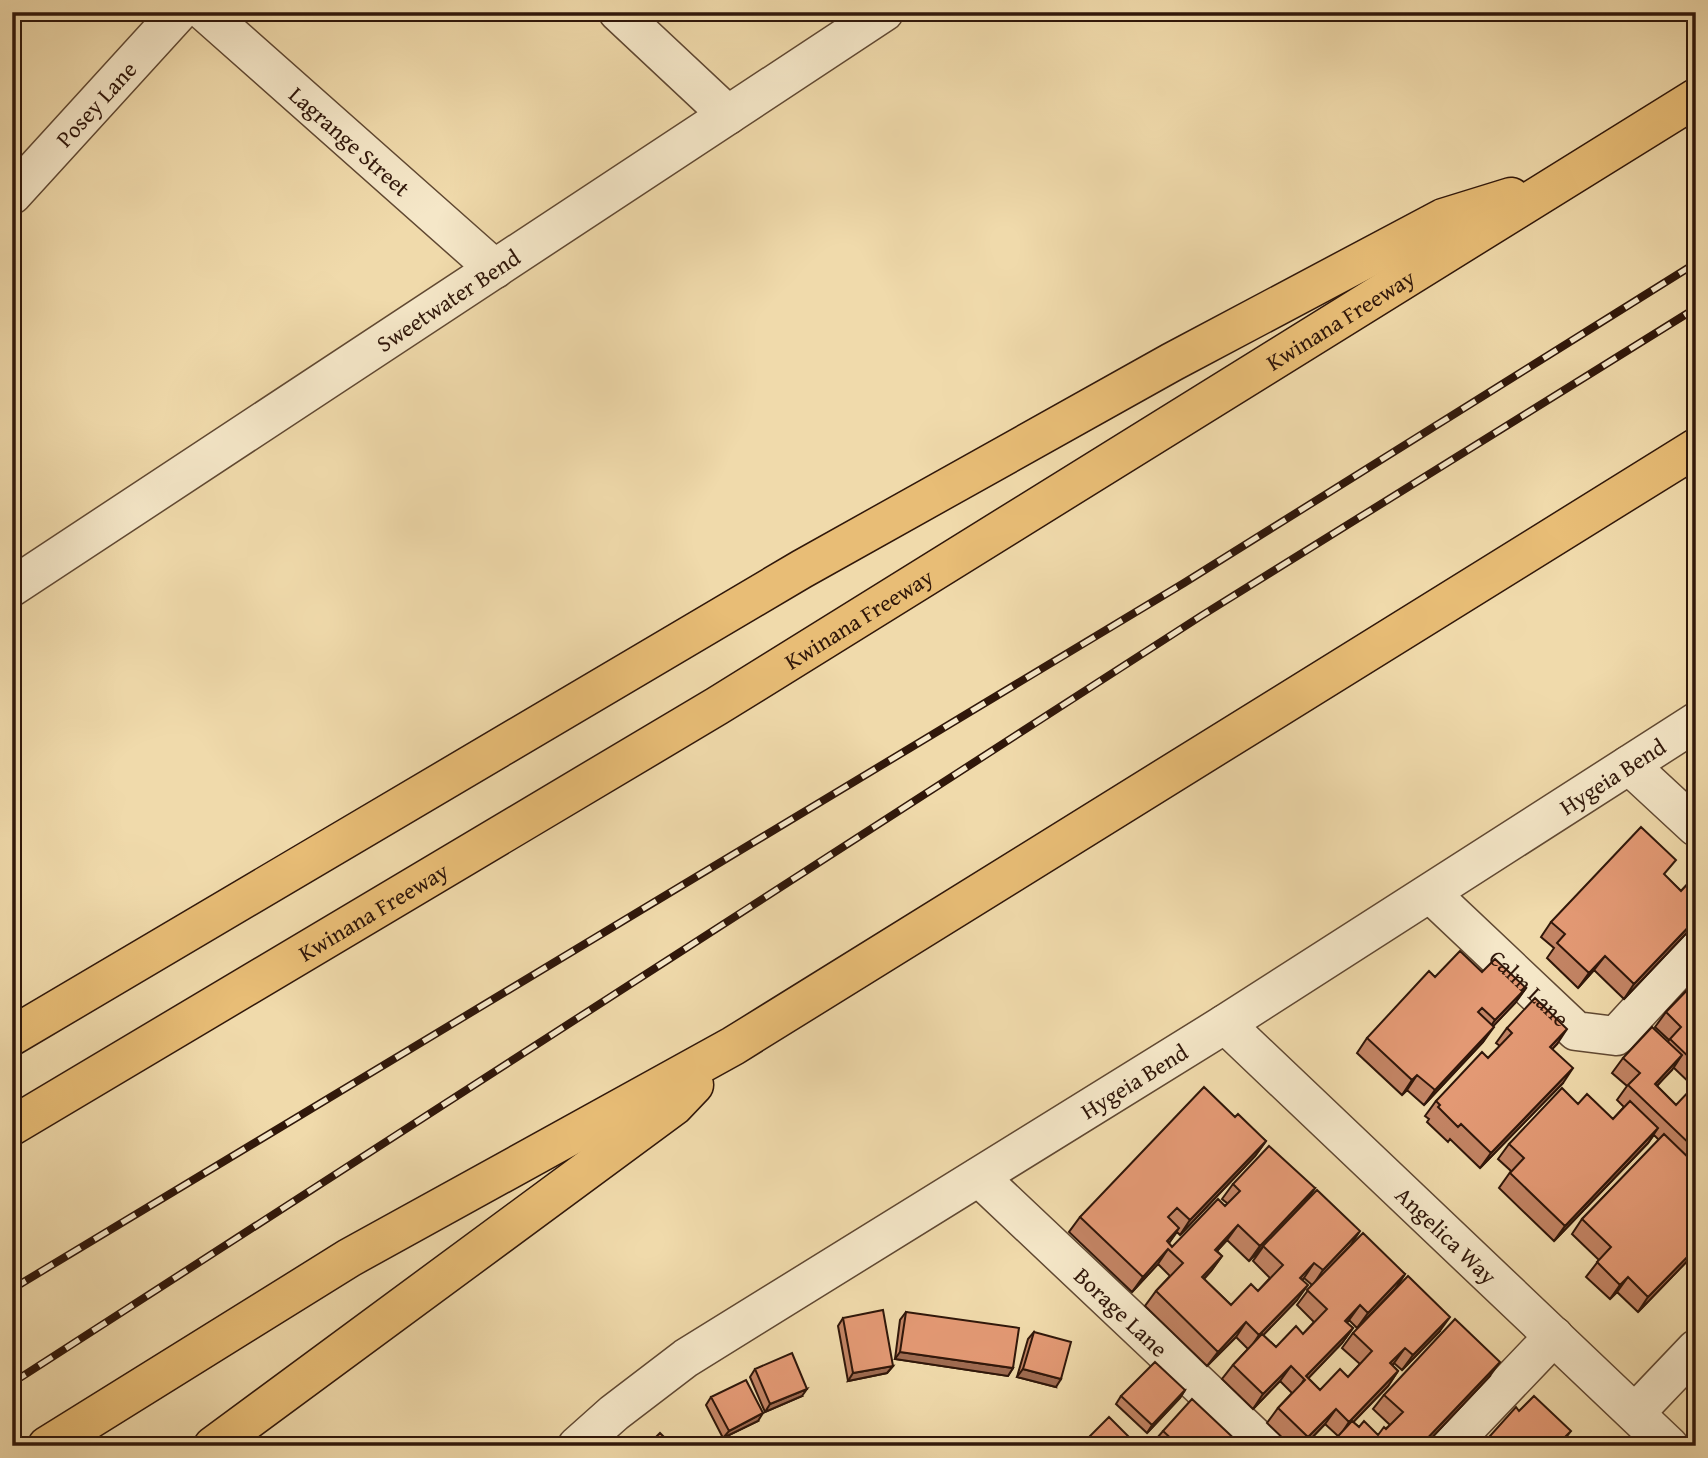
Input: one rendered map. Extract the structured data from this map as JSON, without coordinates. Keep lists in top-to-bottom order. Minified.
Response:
{"streets":{"highway":["Kwinana Freeway"],"street":["Posey Lane","Lagrange Street","Sweetwater Bend","Hygeia Bend","Calm Lane","Angelica Way","Borage Lane"]},"crossings":[["Lagrange Street","Sweetwater Bend"],["Hygeia Bend","Calm Lane"],["Hygeia Bend","Angelica Way"],["Hygeia Bend","Borage Lane"]]}
